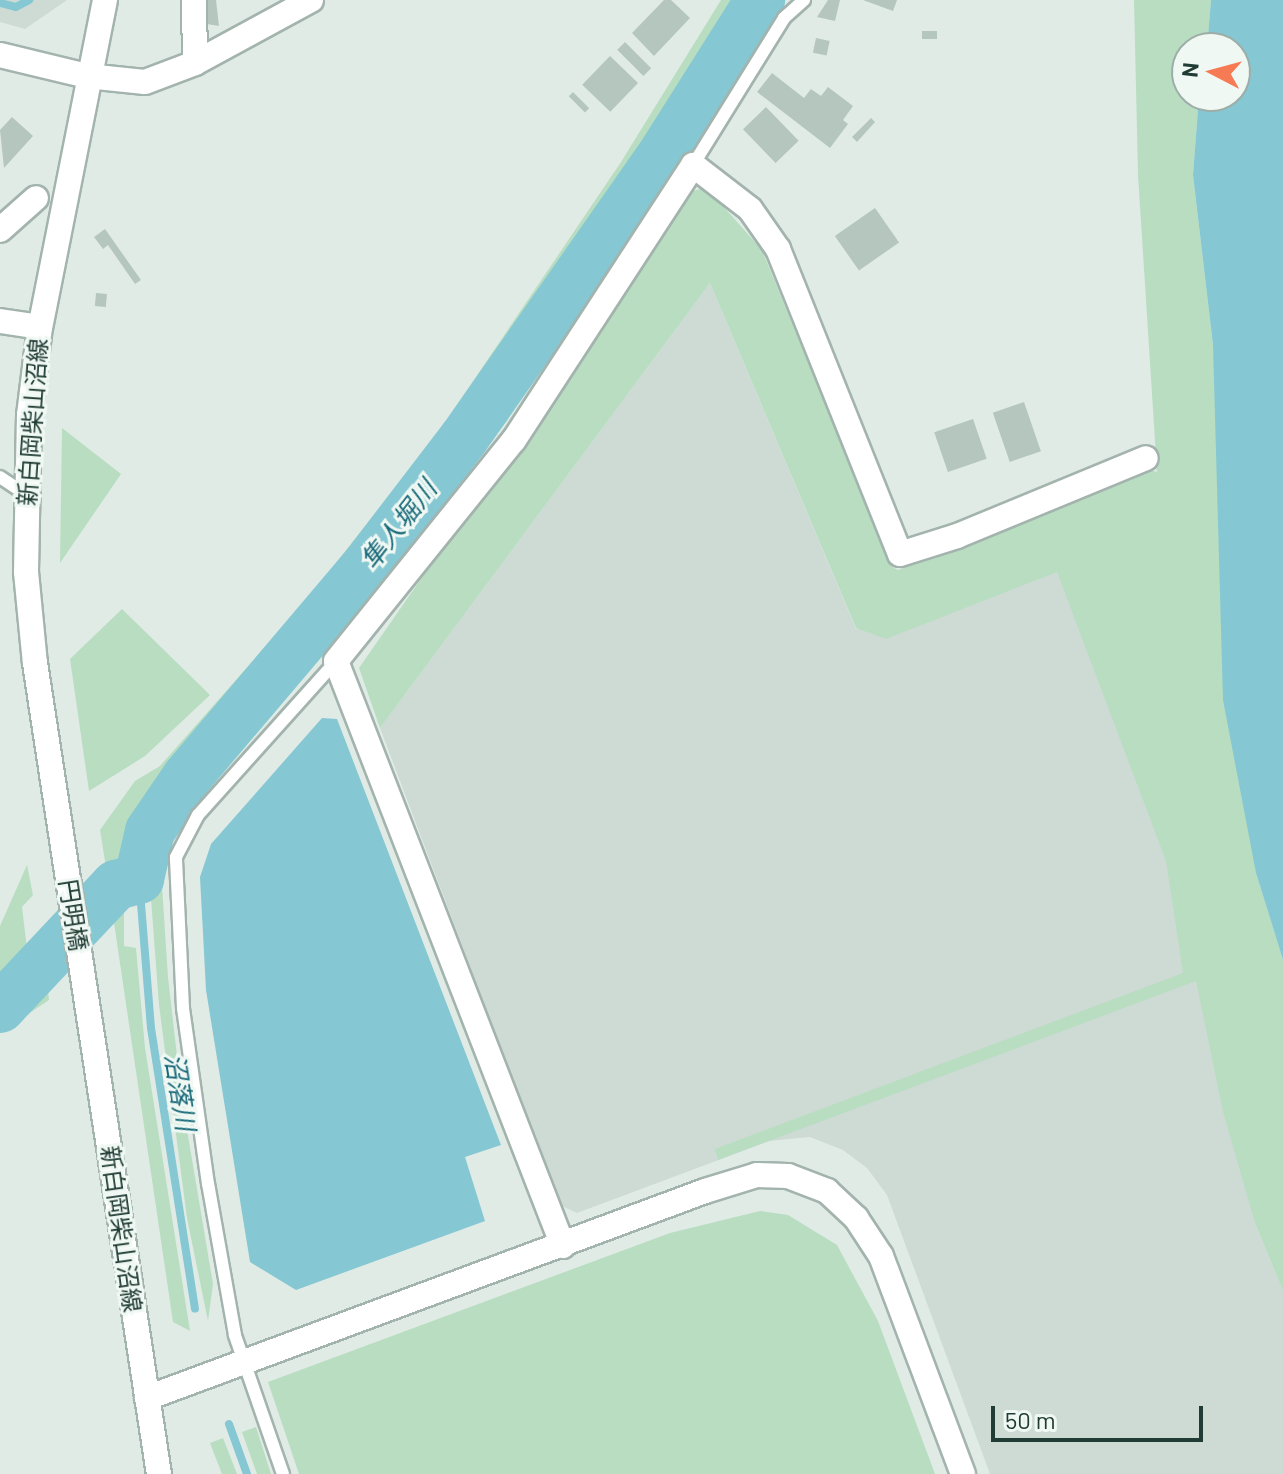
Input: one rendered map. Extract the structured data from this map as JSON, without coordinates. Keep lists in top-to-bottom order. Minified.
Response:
{"streets":{"street":["新白岡柴山沼線","円明橋"]},"crossings":[["新白岡柴山沼線","円明橋"]],"water":["隼人堀川","沼落川"],"scale_bar":"50 m","north":"left"}
